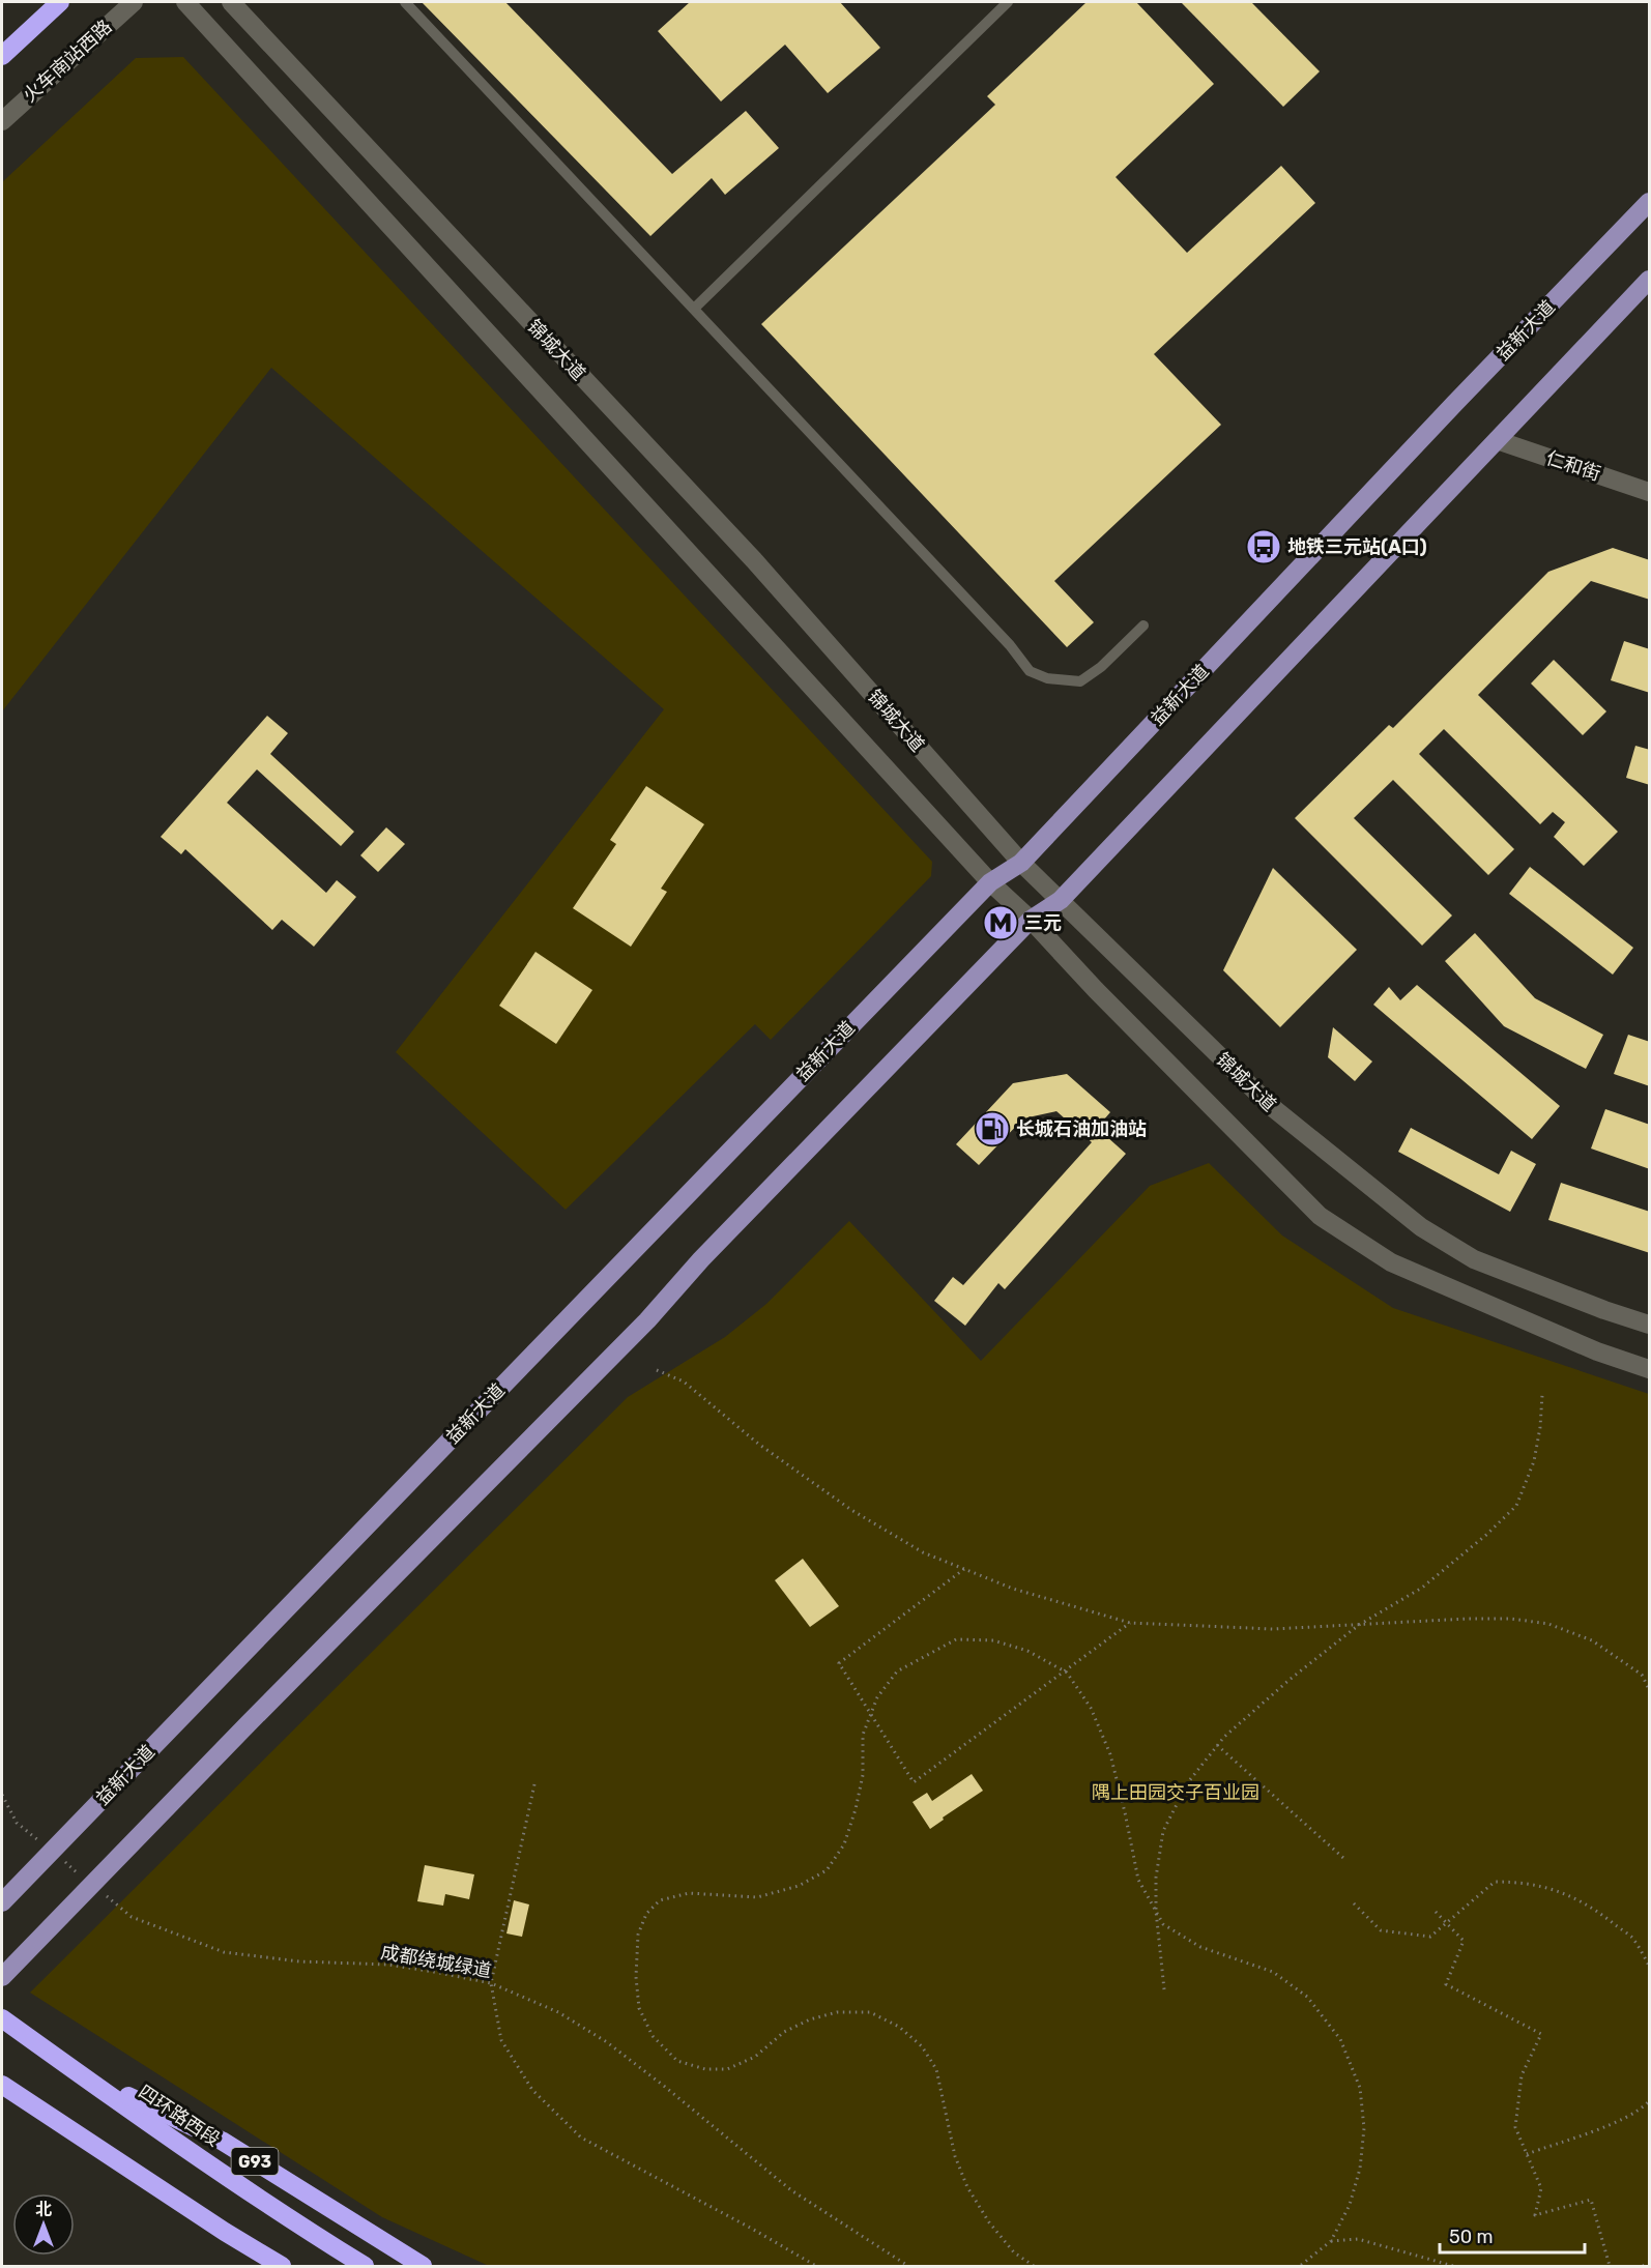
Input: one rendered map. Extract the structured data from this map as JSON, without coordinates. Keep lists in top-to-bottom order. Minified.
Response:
{"streets":{"highway":["四环路西段","G93"],"main road":["火车南站西路","益新大道","锦城大道","仁和街"],"path":["成都绕城绿道"]},"crossings":[["益新大道","锦城大道"],["四环路西段","G93"]],"parks":["隅上田园交子百业园"],"places":{"bus stop":["地铁三元站(A口)"],"metro station":["三元"],"fuel station":["长城石油加油站"]},"scale_bar":"50 m","north":"top"}
